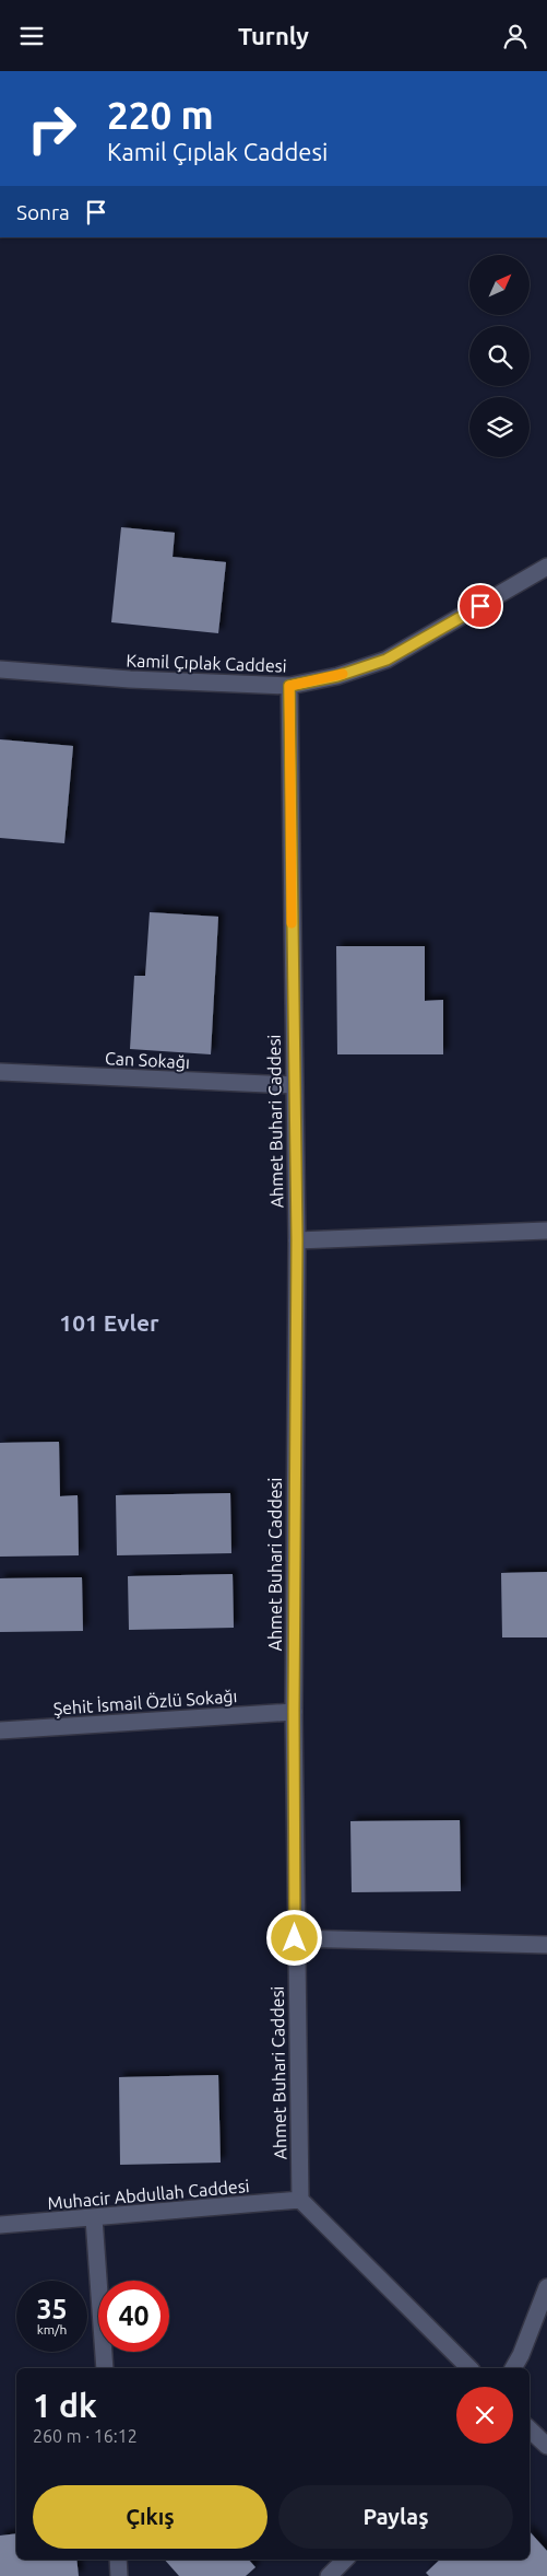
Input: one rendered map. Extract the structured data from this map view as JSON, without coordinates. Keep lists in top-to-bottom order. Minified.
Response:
{"streets":{"street":["Kamil Çıplak Caddesi","Can Sokağı","Ahmet Buhari Caddesi","Şehit İsmail Özlü Sokağı","Muhacir Abdullah Caddesi"]},"crossings":[["Kamil Çıplak Caddesi","Ahmet Buhari Caddesi"],["Can Sokağı","Ahmet Buhari Caddesi"],["Ahmet Buhari Caddesi","Şehit İsmail Özlü Sokağı"],["Ahmet Buhari Caddesi","Muhacir Abdullah Caddesi"]],"districts":["101 Evler"],"north":"top right","page":{"header":"Turnly","turn":["220 m","Kamil Çıplak Caddesi"],"then":"Sonra","speed":"35 km/h","limit":"40","heading":["1 dk","260 m · 16:12"],"buttons":["Çıkış","Paylaş"]}}
